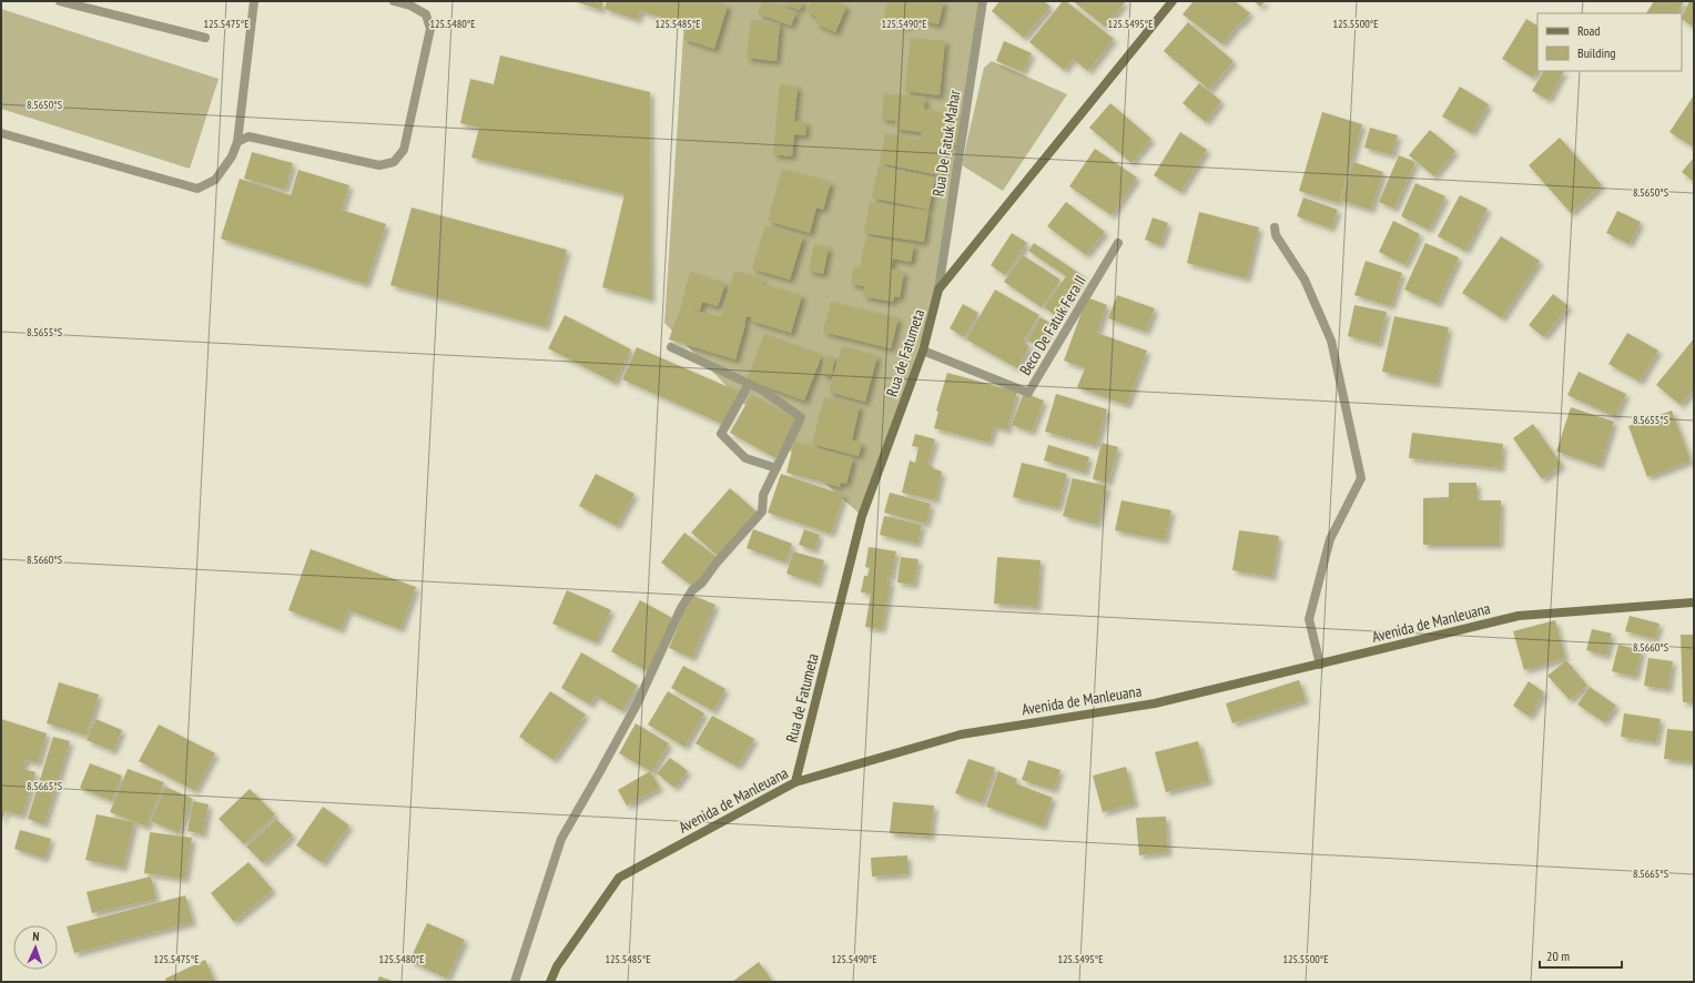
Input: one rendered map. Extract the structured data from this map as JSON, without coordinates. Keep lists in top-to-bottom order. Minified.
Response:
{"streets":{"street":["Rua De Fatuk Mahar","Beco De Fatuk Fera II","Rua de Fatumeta","Avenida de Manleuana"]},"crossings":[["Rua De Fatuk Mahar","Rua de Fatumeta"],["Beco De Fatuk Fera II","Rua de Fatumeta"],["Rua de Fatumeta","Avenida de Manleuana"]],"legend":["Road","Building"],"scale_bar":"20 m","north":"top","coordinates":["125.5475°E","125.5480°E","125.5485°E","125.5490°E","125.5495°E","125.5500°E","8.5650°S","8.5655°S","8.5660°S","8.5665°S"]}
